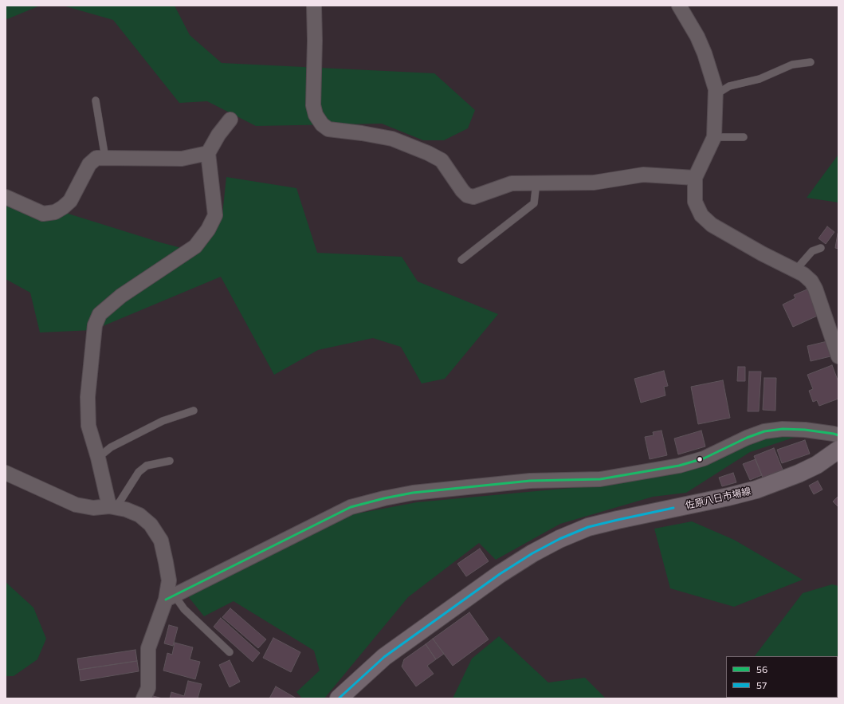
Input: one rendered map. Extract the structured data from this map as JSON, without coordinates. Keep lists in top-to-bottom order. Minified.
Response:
{"streets":{"main road":["佐原八日市場線"]},"lines":["transit line 56","transit line 57"],"legend":["56","57"]}
